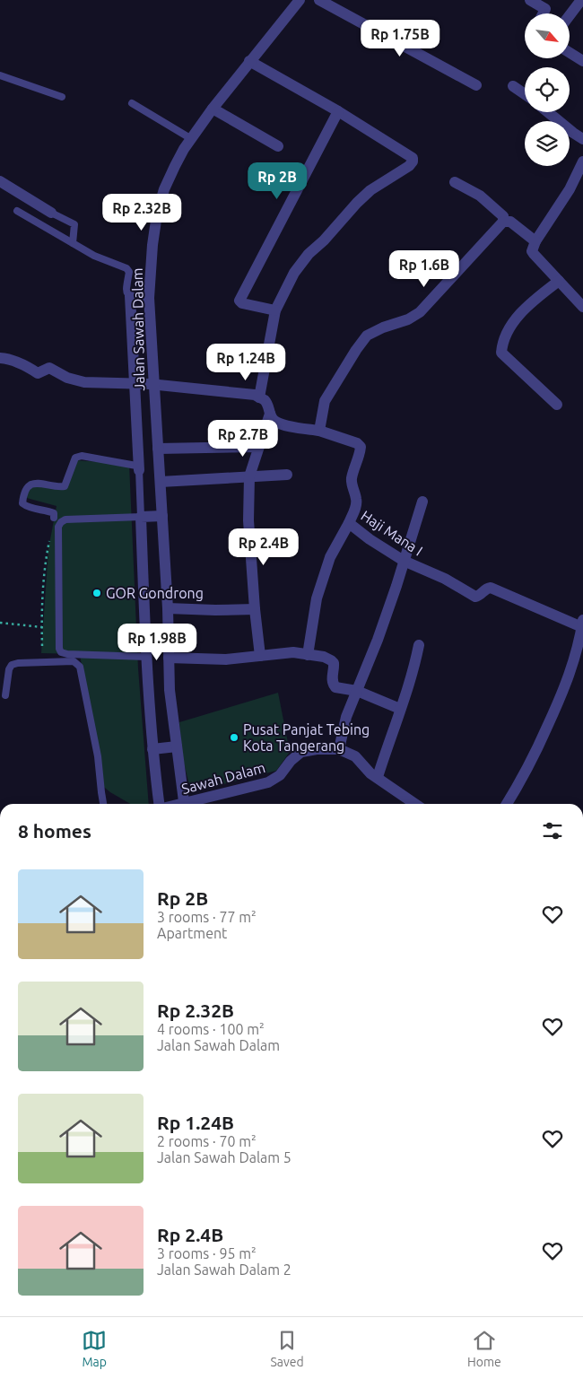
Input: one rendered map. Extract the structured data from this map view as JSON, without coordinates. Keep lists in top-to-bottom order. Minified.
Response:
{"streets":{"street":["Jalan Sawah Dalam","Haji Mana I","Sawah Dalam"]},"places":["GOR Gondrong","Pusat Panjat Tebing Kota Tangerang"],"north":"bottom right","page":{"price":["Rp 1.75B","Rp 2B","Rp 2.32B","Rp 1.6B","Rp 1.24B","Rp 2.7B","Rp 2.4B","Rp 1.98B"],"heading":"8 homes","list":[{"name":"Rp 2B","note":"3 rooms · 77 m² · Apartment"},{"name":"Rp 2.32B","note":"4 rooms · 100 m² · Jalan Sawah Dalam"},{"name":"Rp 1.24B","note":"2 rooms · 70 m² · Jalan Sawah Dalam 5"},{"name":"Rp 2.4B","note":"3 rooms · 95 m² · Jalan Sawah Dalam 2"}],"tabs":["Map","Saved","Home"]}}
